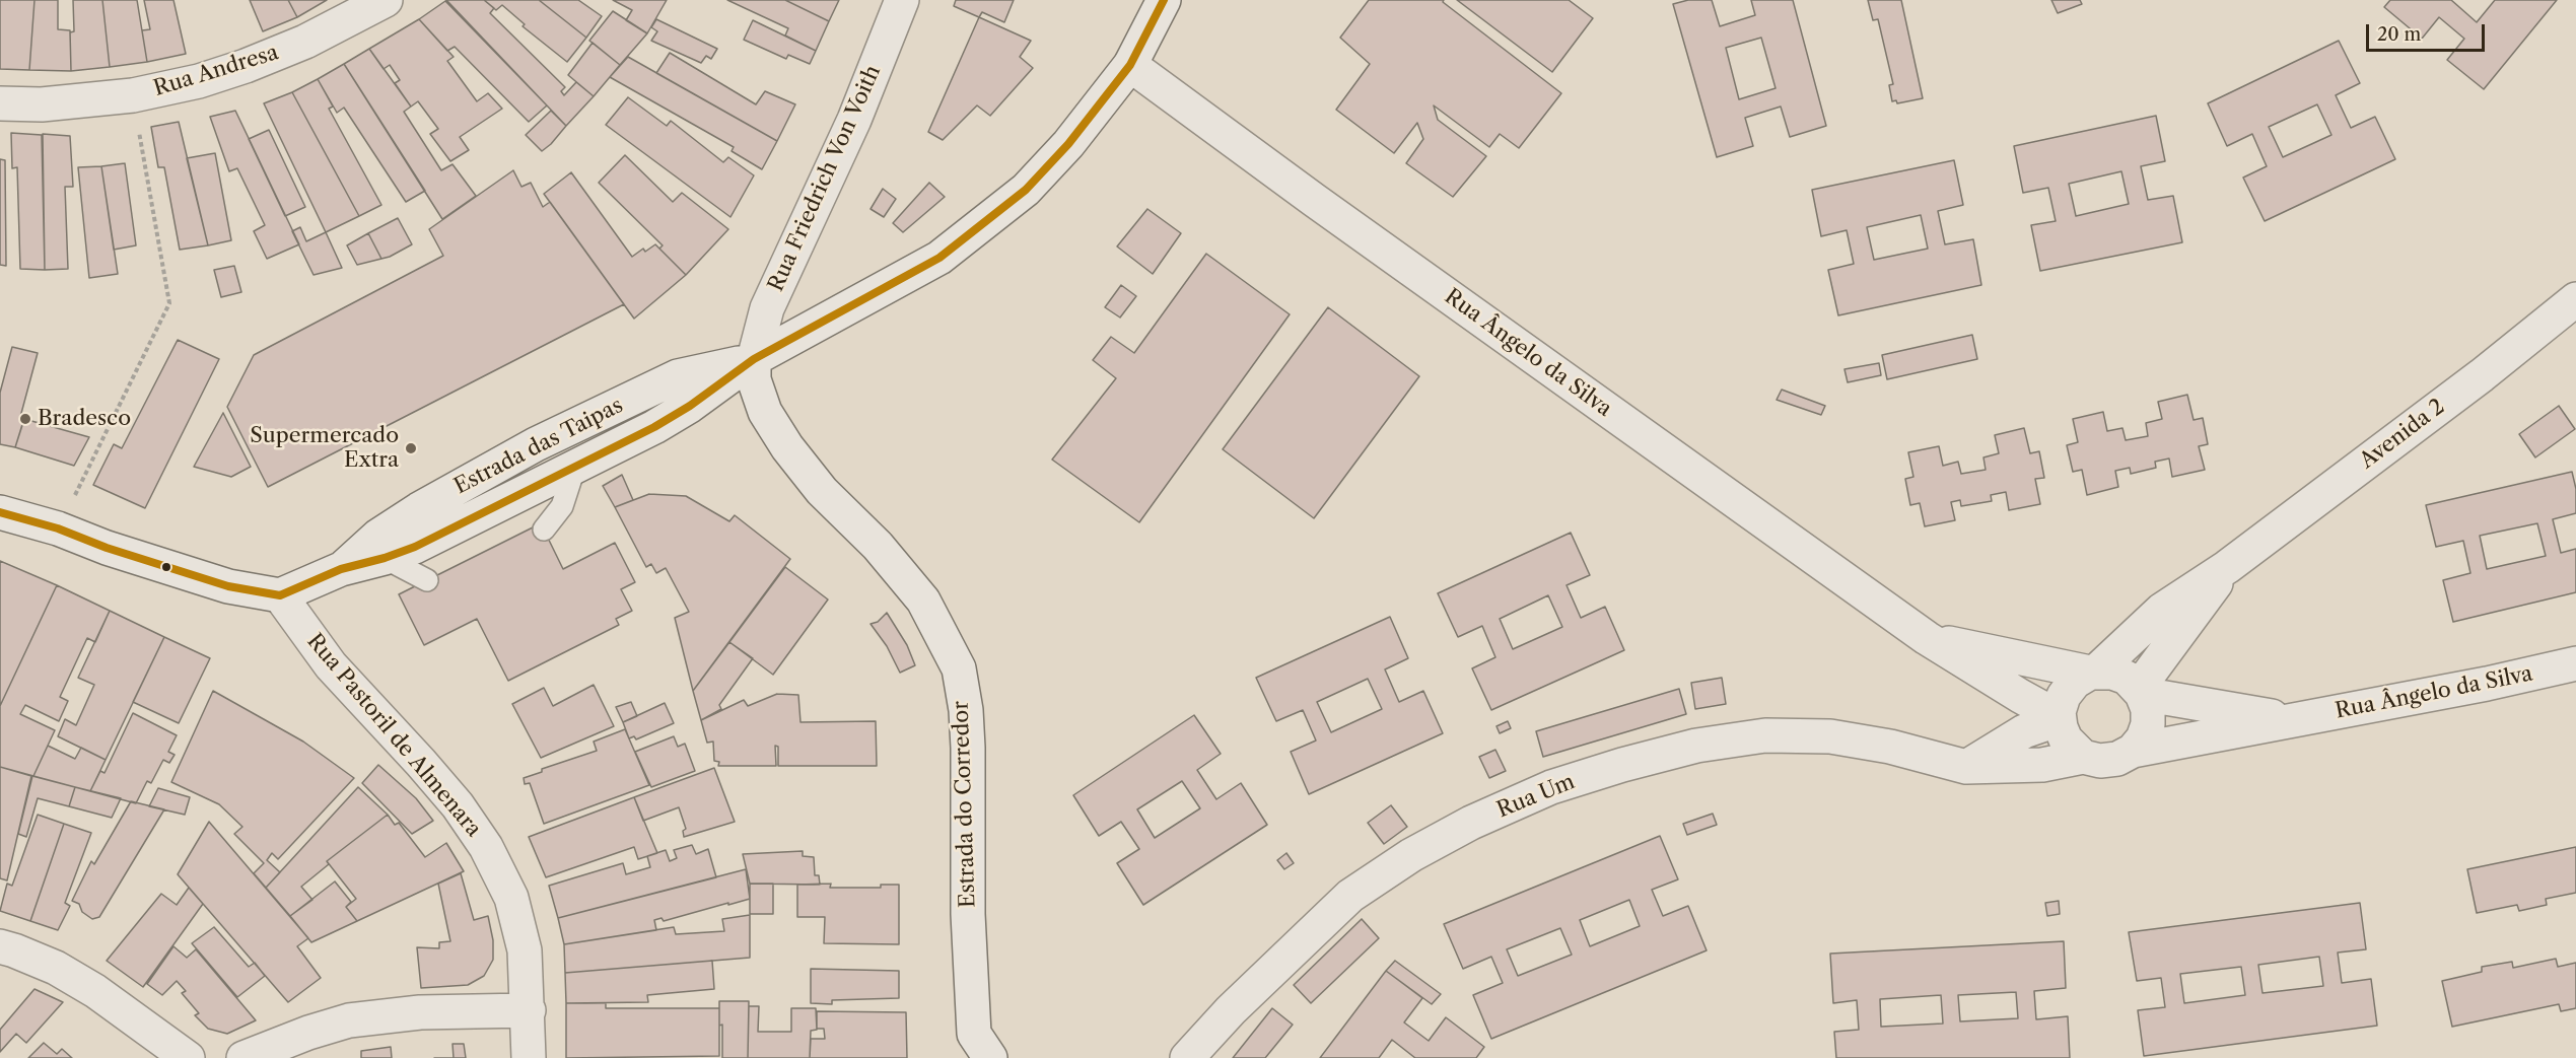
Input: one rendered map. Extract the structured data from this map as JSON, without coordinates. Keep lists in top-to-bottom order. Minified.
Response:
{"streets":{"street":["Rua Andresa","Rua Friedrich Von Voith","Rua Ângelo da Silva","Avenida 2","Estrada das Taipas","Rua Pastoril de Almenara","Rua Um","Estrada do Corredor"]},"crossings":[["Rua Friedrich Von Voith","Estrada das Taipas"],["Rua Friedrich Von Voith","Estrada do Corredor"],["Rua Ângelo da Silva","Estrada das Taipas"],["Rua Ângelo da Silva","Rua Um"],["Estrada das Taipas","Rua Pastoril de Almenara"],["Estrada das Taipas","Estrada do Corredor"]],"places":["Bradesco","Supermercado Extra"],"scale_bar":"20 m"}
